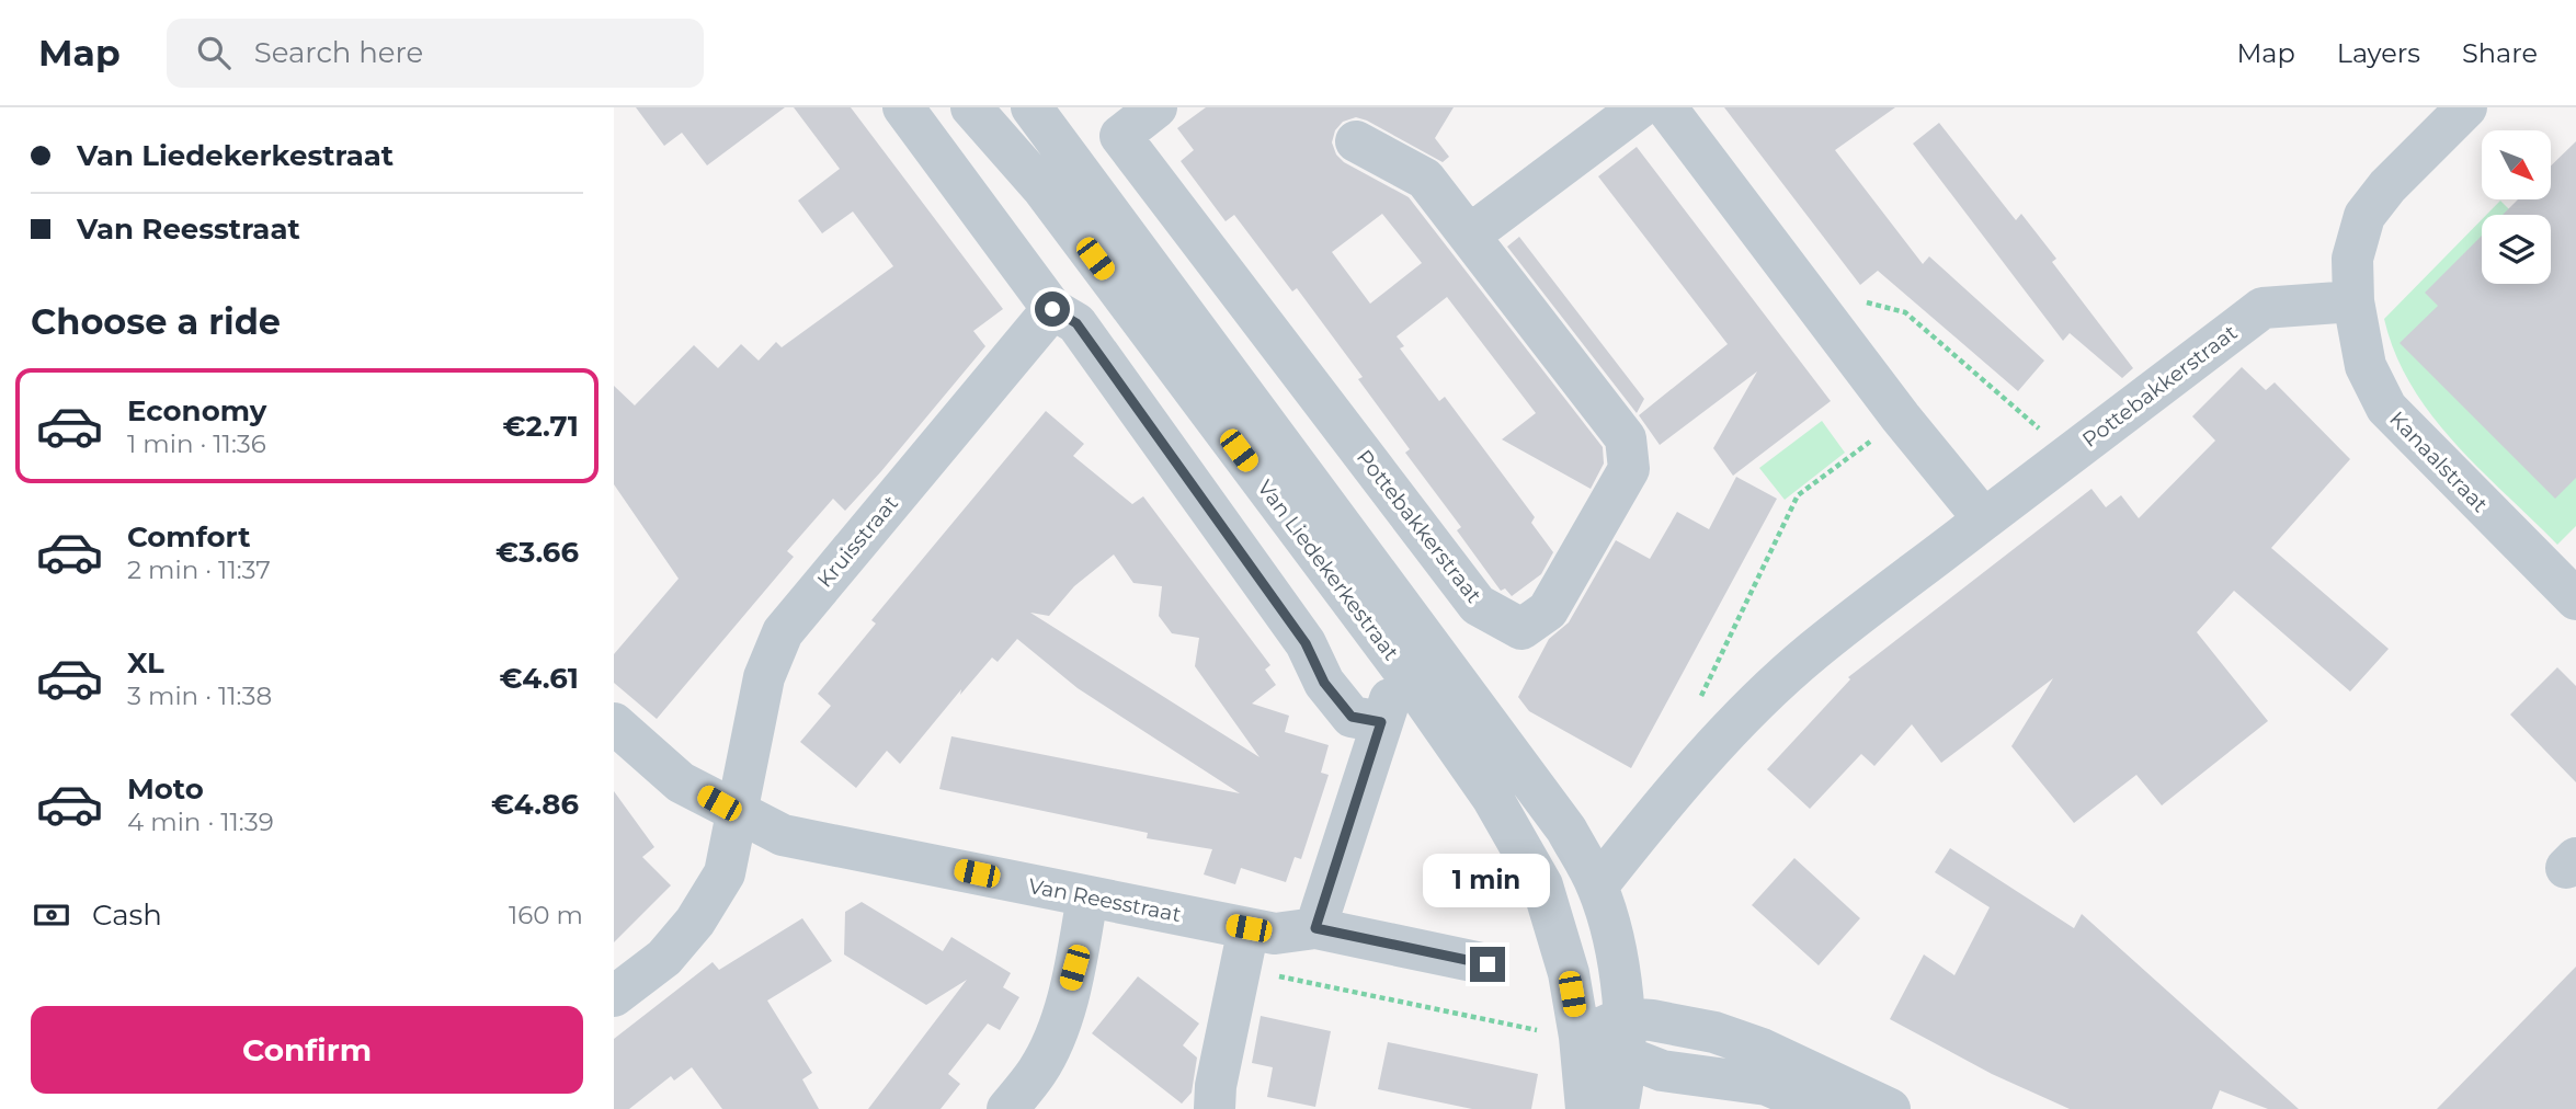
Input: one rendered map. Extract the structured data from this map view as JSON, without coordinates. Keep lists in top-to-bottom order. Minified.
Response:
{"streets":{"street":["Pottebakkerstraat","Kanaalstraat","Kruisstraat","Van Liedekerkestraat","Van Reesstraat"]},"crossings":[["Pottebakkerstraat","Kanaalstraat"],["Pottebakkerstraat","Van Liedekerkestraat"],["Kruisstraat","Van Reesstraat"]],"north":"bottom right","page":{"header":"Map","search":"Search here","nav":["Map","Layers","Share"],"banner":["Van Liedekerkestraat","Van Reesstraat"],"heading":"Choose a ride","list":[{"name":"Economy","note":"1 min · 11:36","value":"€2.71"},{"name":"Comfort","note":"2 min · 11:37","value":"€3.66"},{"name":"XL","note":"3 min · 11:38","value":"€4.61"},{"name":"Moto","note":"4 min · 11:39","value":"€4.86"}],"bubble":"1 min","pay":["Cash","160 m"],"buttons":"Confirm"}}
